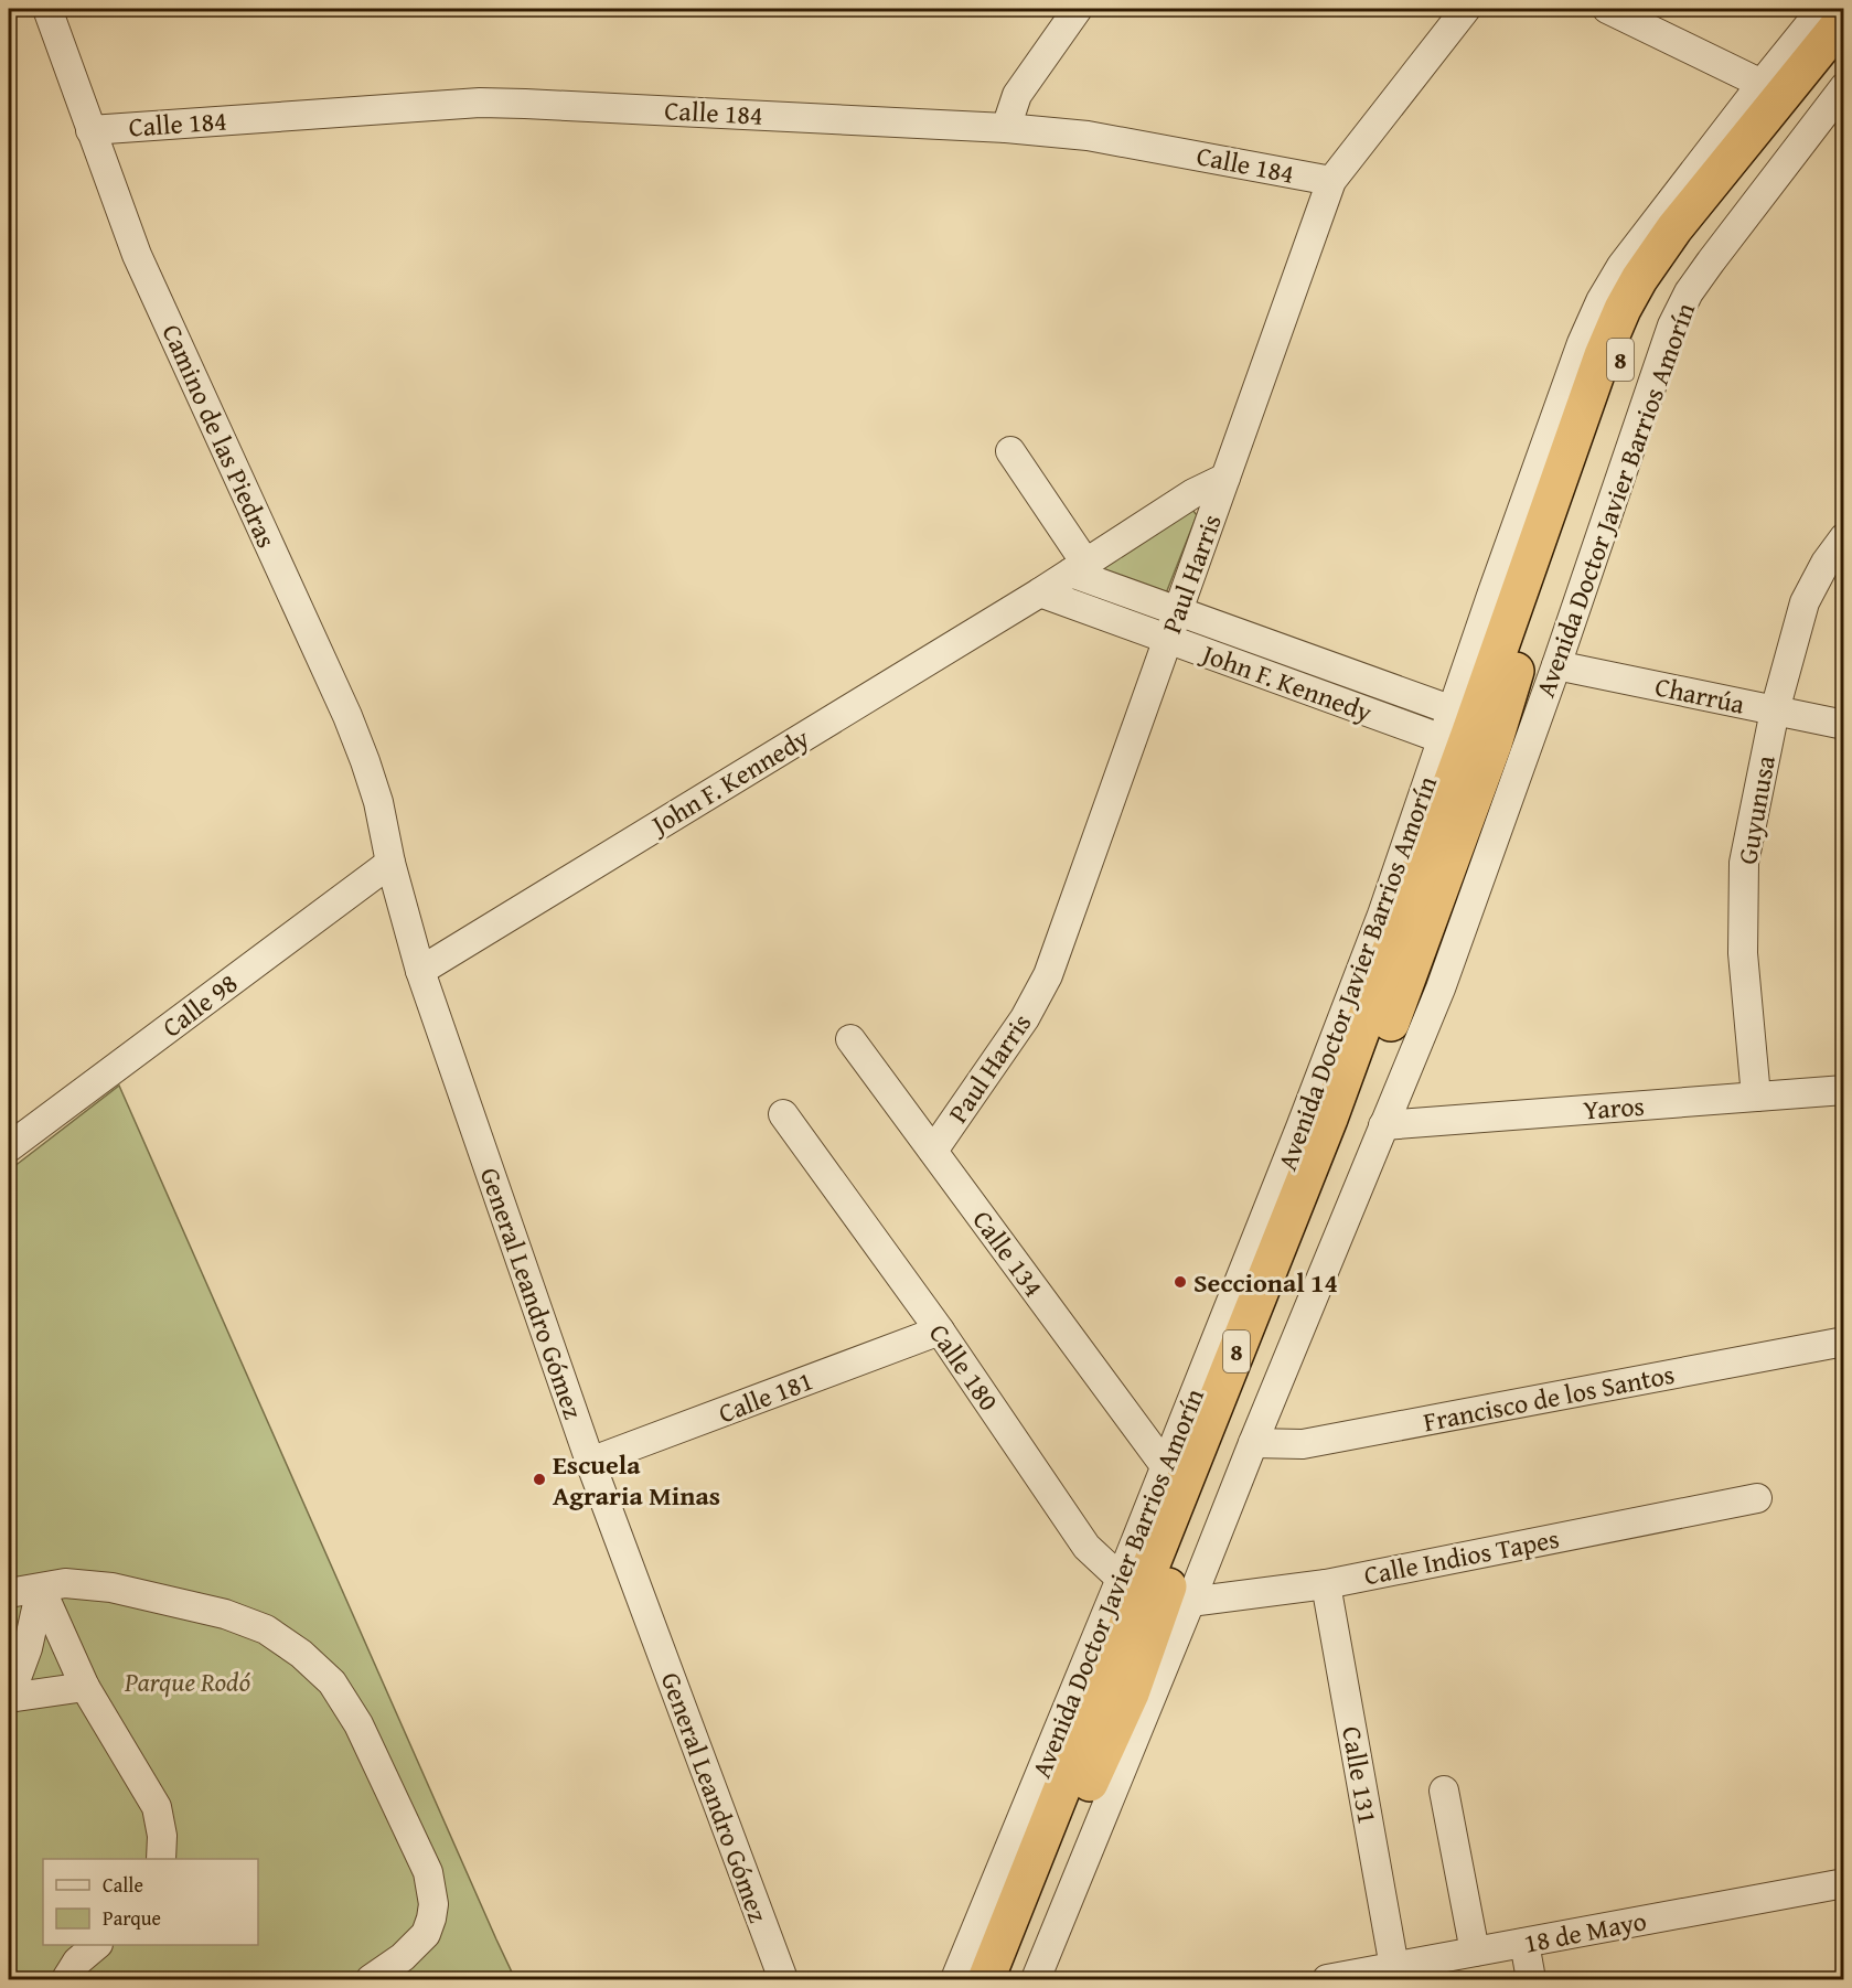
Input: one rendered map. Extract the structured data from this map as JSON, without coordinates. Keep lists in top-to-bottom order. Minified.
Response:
{"streets":{"highway":["8","Avenida Doctor Javier Barrios Amorín"],"street":["Calle 184","Camino de las Piedras","Paul Harris","John F. Kennedy","Charrúa","Guyunusa","Calle 98","Yaros","Calle 134","General Leandro Gómez","Calle 180","Calle 181","Francisco de los Santos","Calle Indios Tapes","Calle 131","18 de Mayo"]},"crossings":[["Calle 184","Camino de las Piedras"],["Calle 184","Paul Harris"],["Camino de las Piedras","Calle 98"],["Camino de las Piedras","General Leandro Gómez"],["Avenida Doctor Javier Barrios Amorín","John F. Kennedy"],["Avenida Doctor Javier Barrios Amorín","Charrúa"],["Avenida Doctor Javier Barrios Amorín","Yaros"],["Avenida Doctor Javier Barrios Amorín","Calle 134"],["Avenida Doctor Javier Barrios Amorín","Calle 180"],["Avenida Doctor Javier Barrios Amorín","Francisco de los Santos"],["Avenida Doctor Javier Barrios Amorín","Calle Indios Tapes"],["Paul Harris","John F. Kennedy"],["Paul Harris","Calle 134"],["John F. Kennedy","General Leandro Gómez"],["Charrúa","Guyunusa"],["Guyunusa","Yaros"],["Calle 98","General Leandro Gómez"],["General Leandro Gómez","Calle 181"],["Calle 180","Calle 181"],["Calle 180","Calle Indios Tapes"],["Calle Indios Tapes","Calle 131"],["Calle 131","18 de Mayo"]],"parks":["Parque Rodó"],"places":["Seccional 14","Escuela Agraria Minas"],"legend":["Calle","Parque"]}
